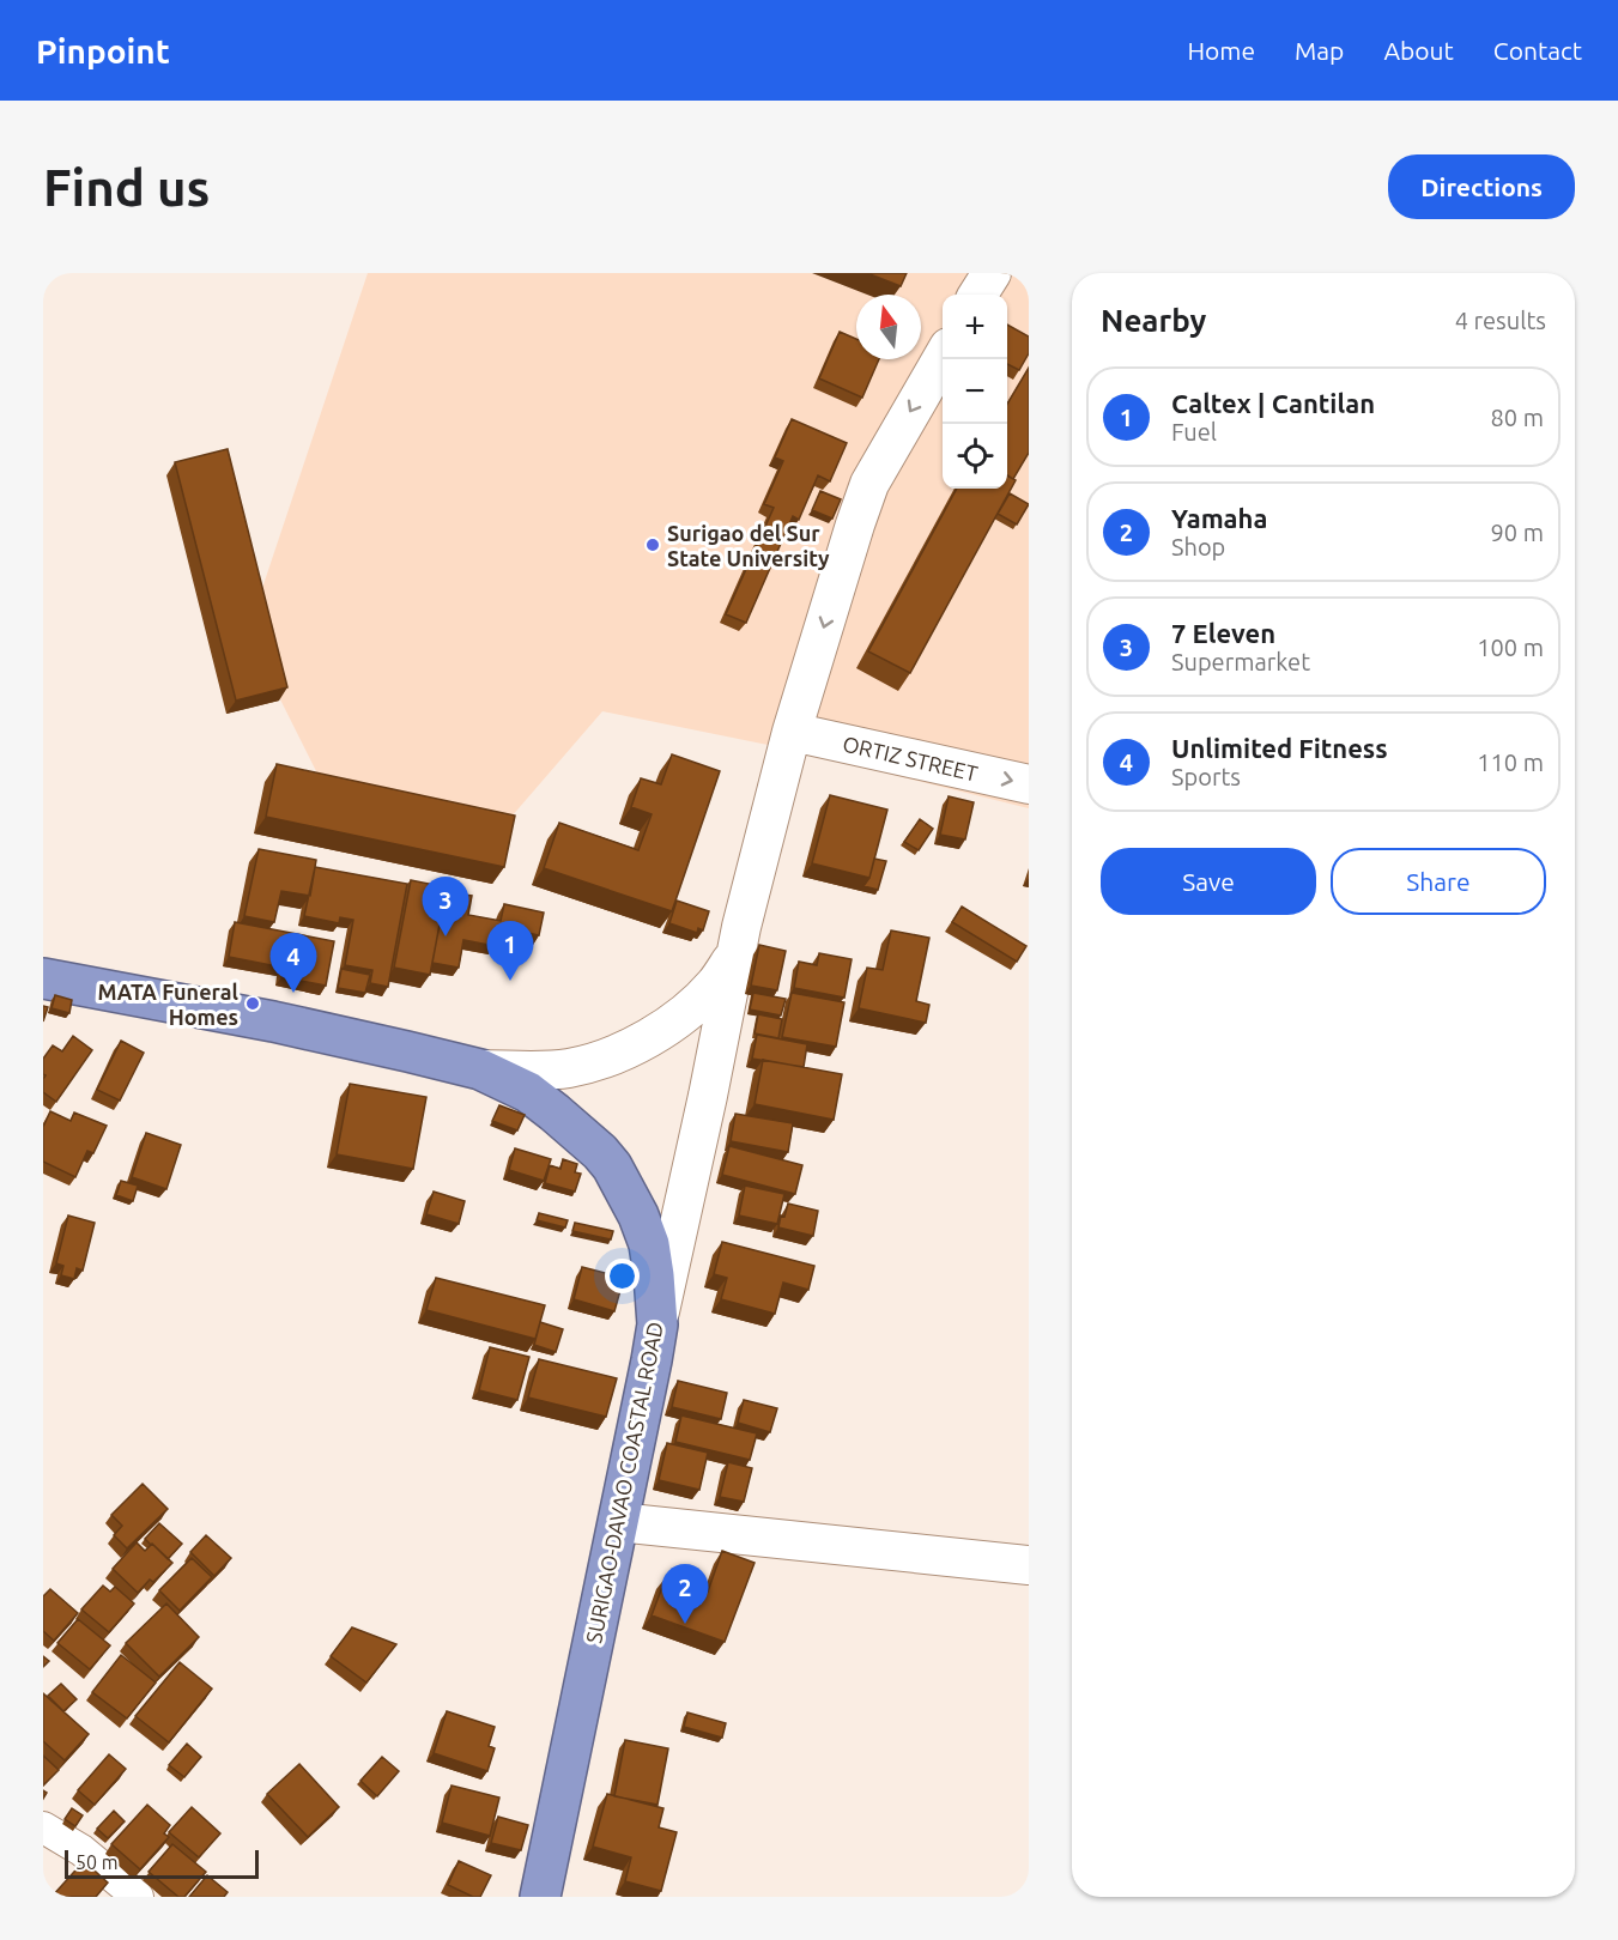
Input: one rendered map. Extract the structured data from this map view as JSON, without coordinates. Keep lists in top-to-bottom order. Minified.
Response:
{"streets":{"highway":["SURIGAO-DAVAO COASTAL ROAD"],"street":["ORTIZ STREET"]},"one_way":["ORTIZ STREET"],"places":["Surigao del Sur State University","MATA Funeral Homes"],"scale_bar":"50 m","north":"top","page":{"header":"Pinpoint","nav":["Home","Map","About","Contact"],"buttons":["Directions",["Save","Share"]],"title":"Find us","heading":["Nearby","4 results"],"map_buttons":["+","−"],"list":[{"mark":"1","name":"Caltex | Cantilan","note":"Fuel","value":"80 m"},{"mark":"2","name":"Yamaha","note":"Shop","value":"90 m"},{"mark":"3","name":"7 Eleven","note":"Supermarket","value":"100 m"},{"mark":"4","name":"Unlimited Fitness","note":"Sports","value":"110 m"}],"pins":["3","1","4","2"],"scale":"50 m"}}
